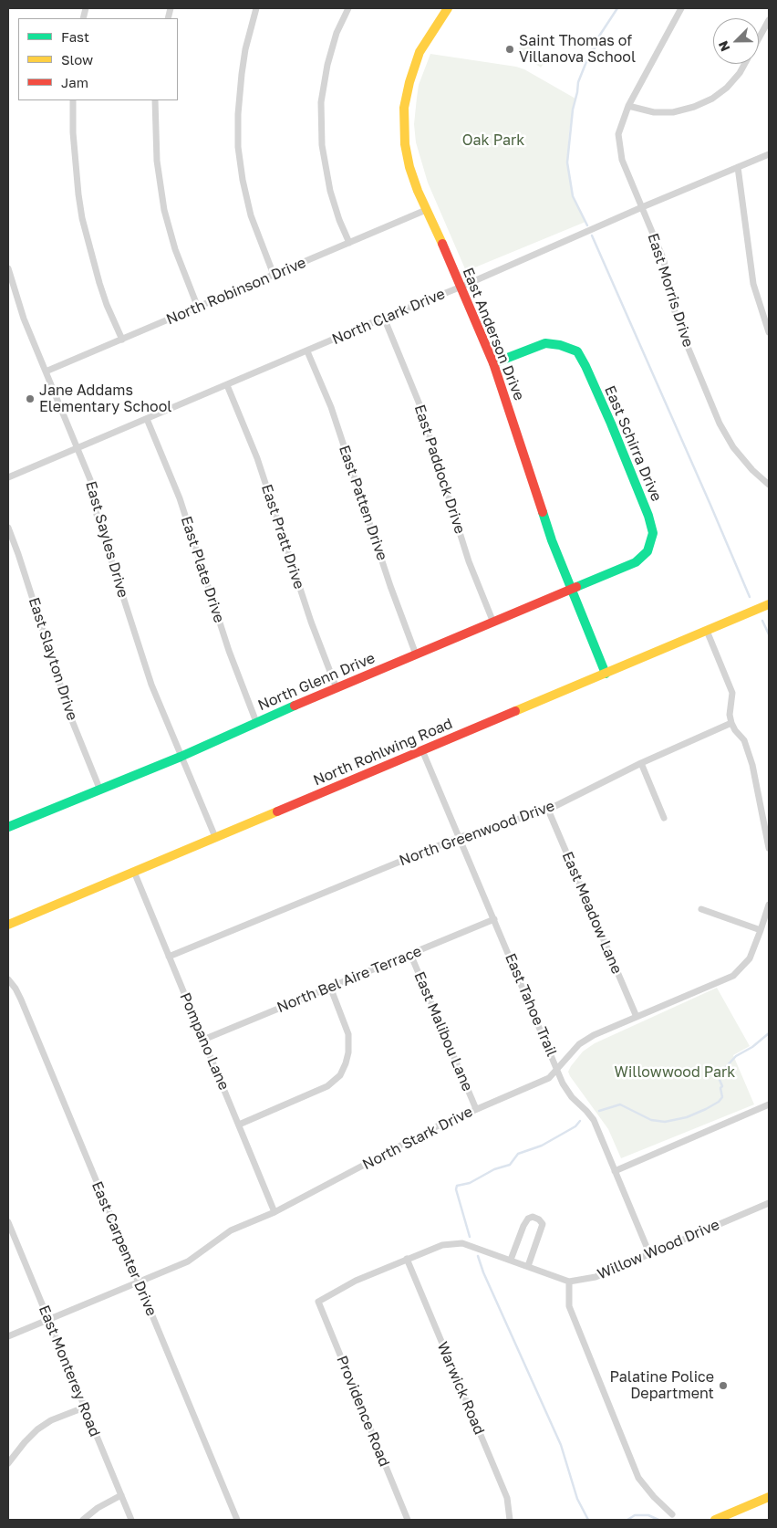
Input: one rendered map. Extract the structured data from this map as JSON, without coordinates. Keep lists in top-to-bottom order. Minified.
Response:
{"streets":{"street":["East Morris Drive","North Robinson Drive","North Clark Drive","East Anderson Drive","East Schirra Drive","East Paddock Drive","East Patten Drive","East Pratt Drive","East Sayles Drive","East Plate Drive","East Slayton Drive","North Glenn Drive","North Rohlwing Road","North Greenwood Drive","East Meadow Lane","North Bel Aire Terrace","East Tahoe Trail","East Malibou Lane","Pompano Lane","North Stark Drive","East Carpenter Drive","Willow Wood Drive","East Monterey Road","Warwick Road","Providence Road"]},"crossings":[["East Morris Drive","North Clark Drive"],["North Robinson Drive","East Anderson Drive"],["North Robinson Drive","East Sayles Drive"],["North Clark Drive","East Anderson Drive"],["North Clark Drive","East Paddock Drive"],["North Clark Drive","East Patten Drive"],["North Clark Drive","East Pratt Drive"],["North Clark Drive","East Sayles Drive"],["North Clark Drive","East Plate Drive"],["East Anderson Drive","East Schirra Drive"],["East Anderson Drive","North Glenn Drive"],["East Anderson Drive","North Rohlwing Road"],["East Schirra Drive","North Glenn Drive"],["East Paddock Drive","North Glenn Drive"],["East Patten Drive","North Glenn Drive"],["East Pratt Drive","North Glenn Drive"],["East Sayles Drive","North Glenn Drive"],["East Sayles Drive","North Rohlwing Road"],["East Plate Drive","North Glenn Drive"],["East Slayton Drive","North Glenn Drive"],["North Rohlwing Road","East Tahoe Trail"],["North Rohlwing Road","Pompano Lane"],["North Greenwood Drive","East Meadow Lane"],["North Greenwood Drive","East Tahoe Trail"],["North Greenwood Drive","Pompano Lane"],["East Meadow Lane","North Stark Drive"],["North Bel Aire Terrace","East Tahoe Trail"],["North Bel Aire Terrace","East Malibou Lane"],["North Bel Aire Terrace","Pompano Lane"],["East Tahoe Trail","North Stark Drive"],["East Tahoe Trail","Willow Wood Drive"],["East Malibou Lane","North Stark Drive"],["Pompano Lane","North Stark Drive"],["North Stark Drive","East Carpenter Drive"],["North Stark Drive","East Monterey Road"],["Warwick Road","Providence Road"]],"parks":["Oak Park","Willowwood Park"],"places":["Saint Thomas of Villanova School","Jane Addams Elementary School","Palatine Police Department"],"legend":["Fast","Slow","Jam"],"north":"bottom left"}
